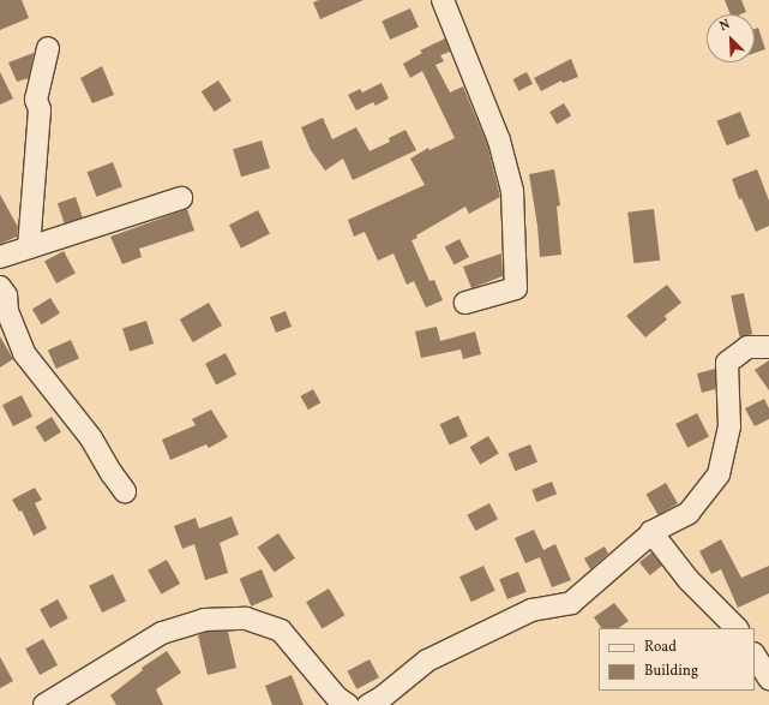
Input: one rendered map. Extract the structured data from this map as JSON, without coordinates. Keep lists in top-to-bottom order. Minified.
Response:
{"legend":["Road","Building"],"north":"top left"}
